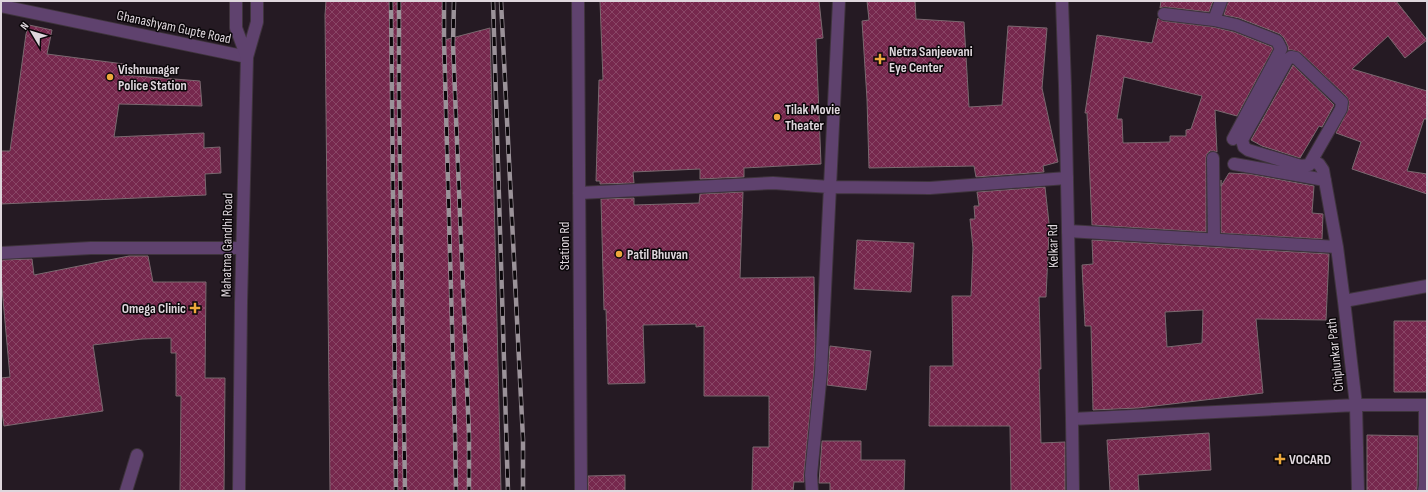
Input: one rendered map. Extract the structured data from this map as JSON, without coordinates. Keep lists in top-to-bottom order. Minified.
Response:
{"streets":{"street":["Ghanashyam Gupte Road","Mahatma Gandhi Road","Station Rd","Kelkar Rd","Chiplunkar Path"]},"crossings":[["Ghanashyam Gupte Road","Mahatma Gandhi Road"]],"places":{"health":["Netra Sanjeevani Eye Center","Omega Clinic","VOCARD"],"other":["Vishnunagar Police Station","Tilak Movie Theater","Patil Bhuvan"]},"north":"top left"}
